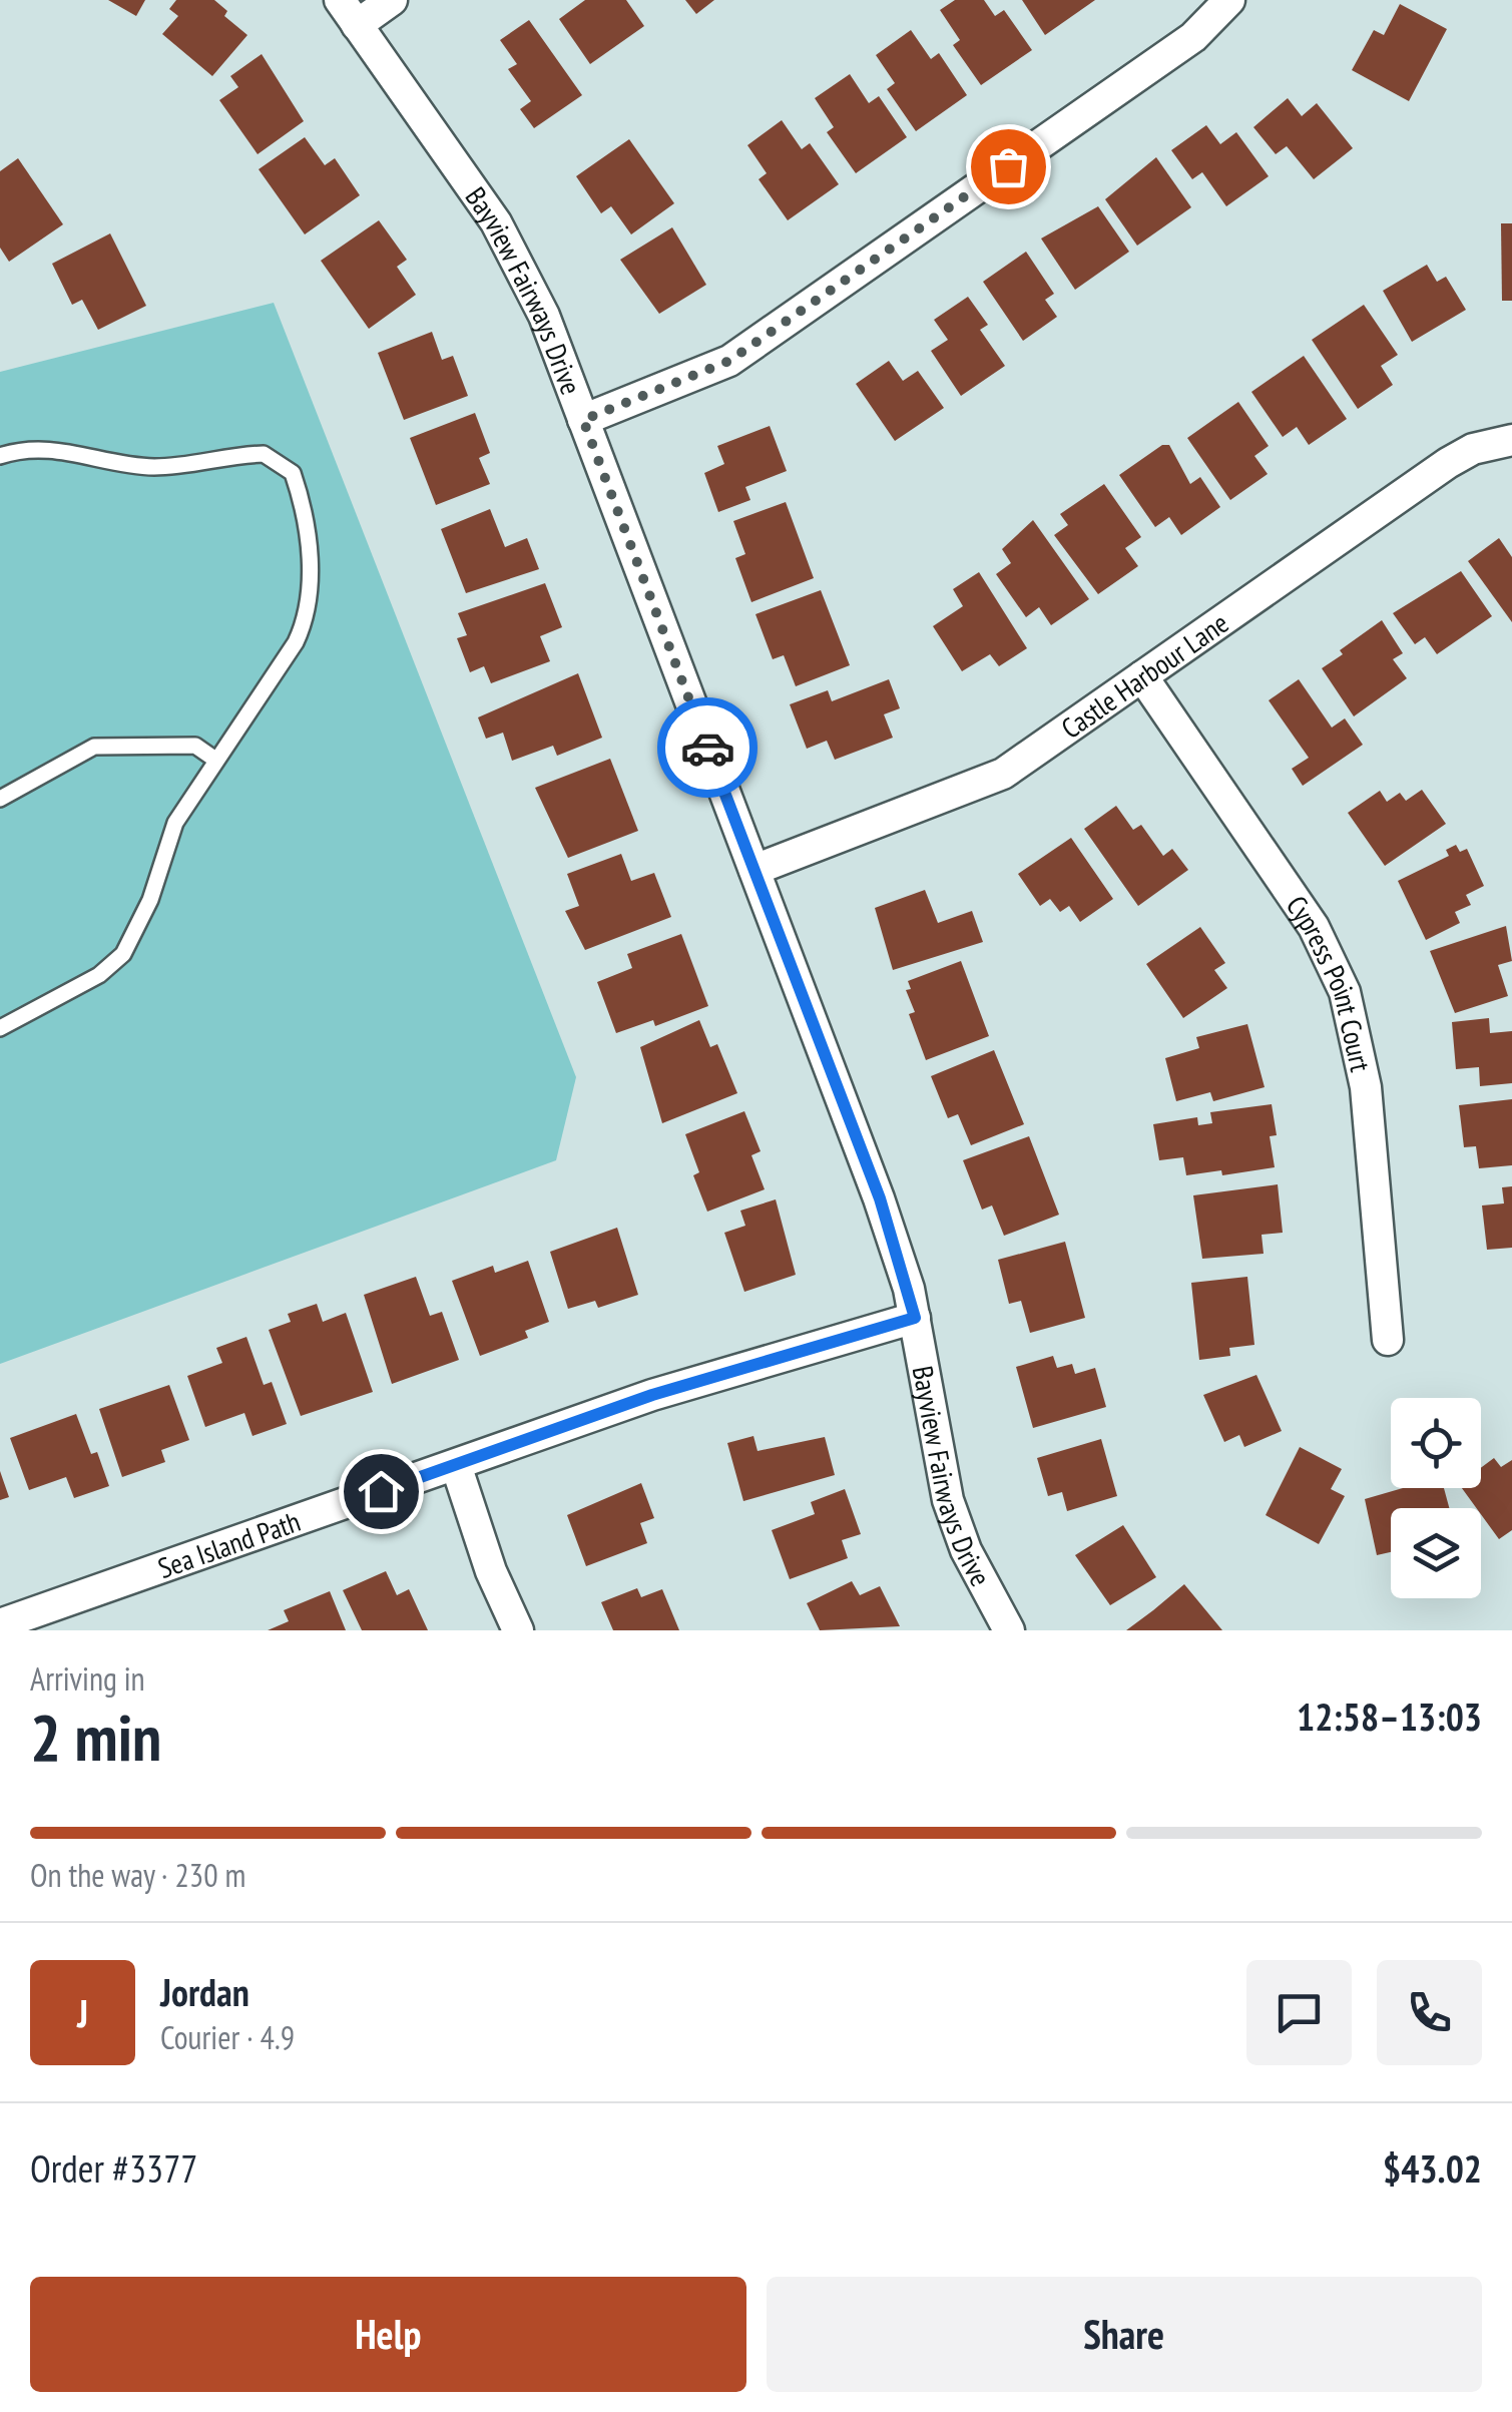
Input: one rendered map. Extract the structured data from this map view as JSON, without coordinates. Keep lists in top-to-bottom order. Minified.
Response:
{"streets":{"street":["Bayview Fairways Drive","Castle Harbour Lane","Cypress Point Court","Sea Island Path"]},"crossings":[["Bayview Fairways Drive","Castle Harbour Lane"],["Bayview Fairways Drive","Sea Island Path"],["Castle Harbour Lane","Cypress Point Court"]],"page":{"heading":["2 min","Arriving in","12:58–13:03"],"panel":["Jordan","Courier · 4.9","Order #3377","$43.02"],"bar":"On the way · 230 m","round":"J","buttons":["Help","Share"]}}
